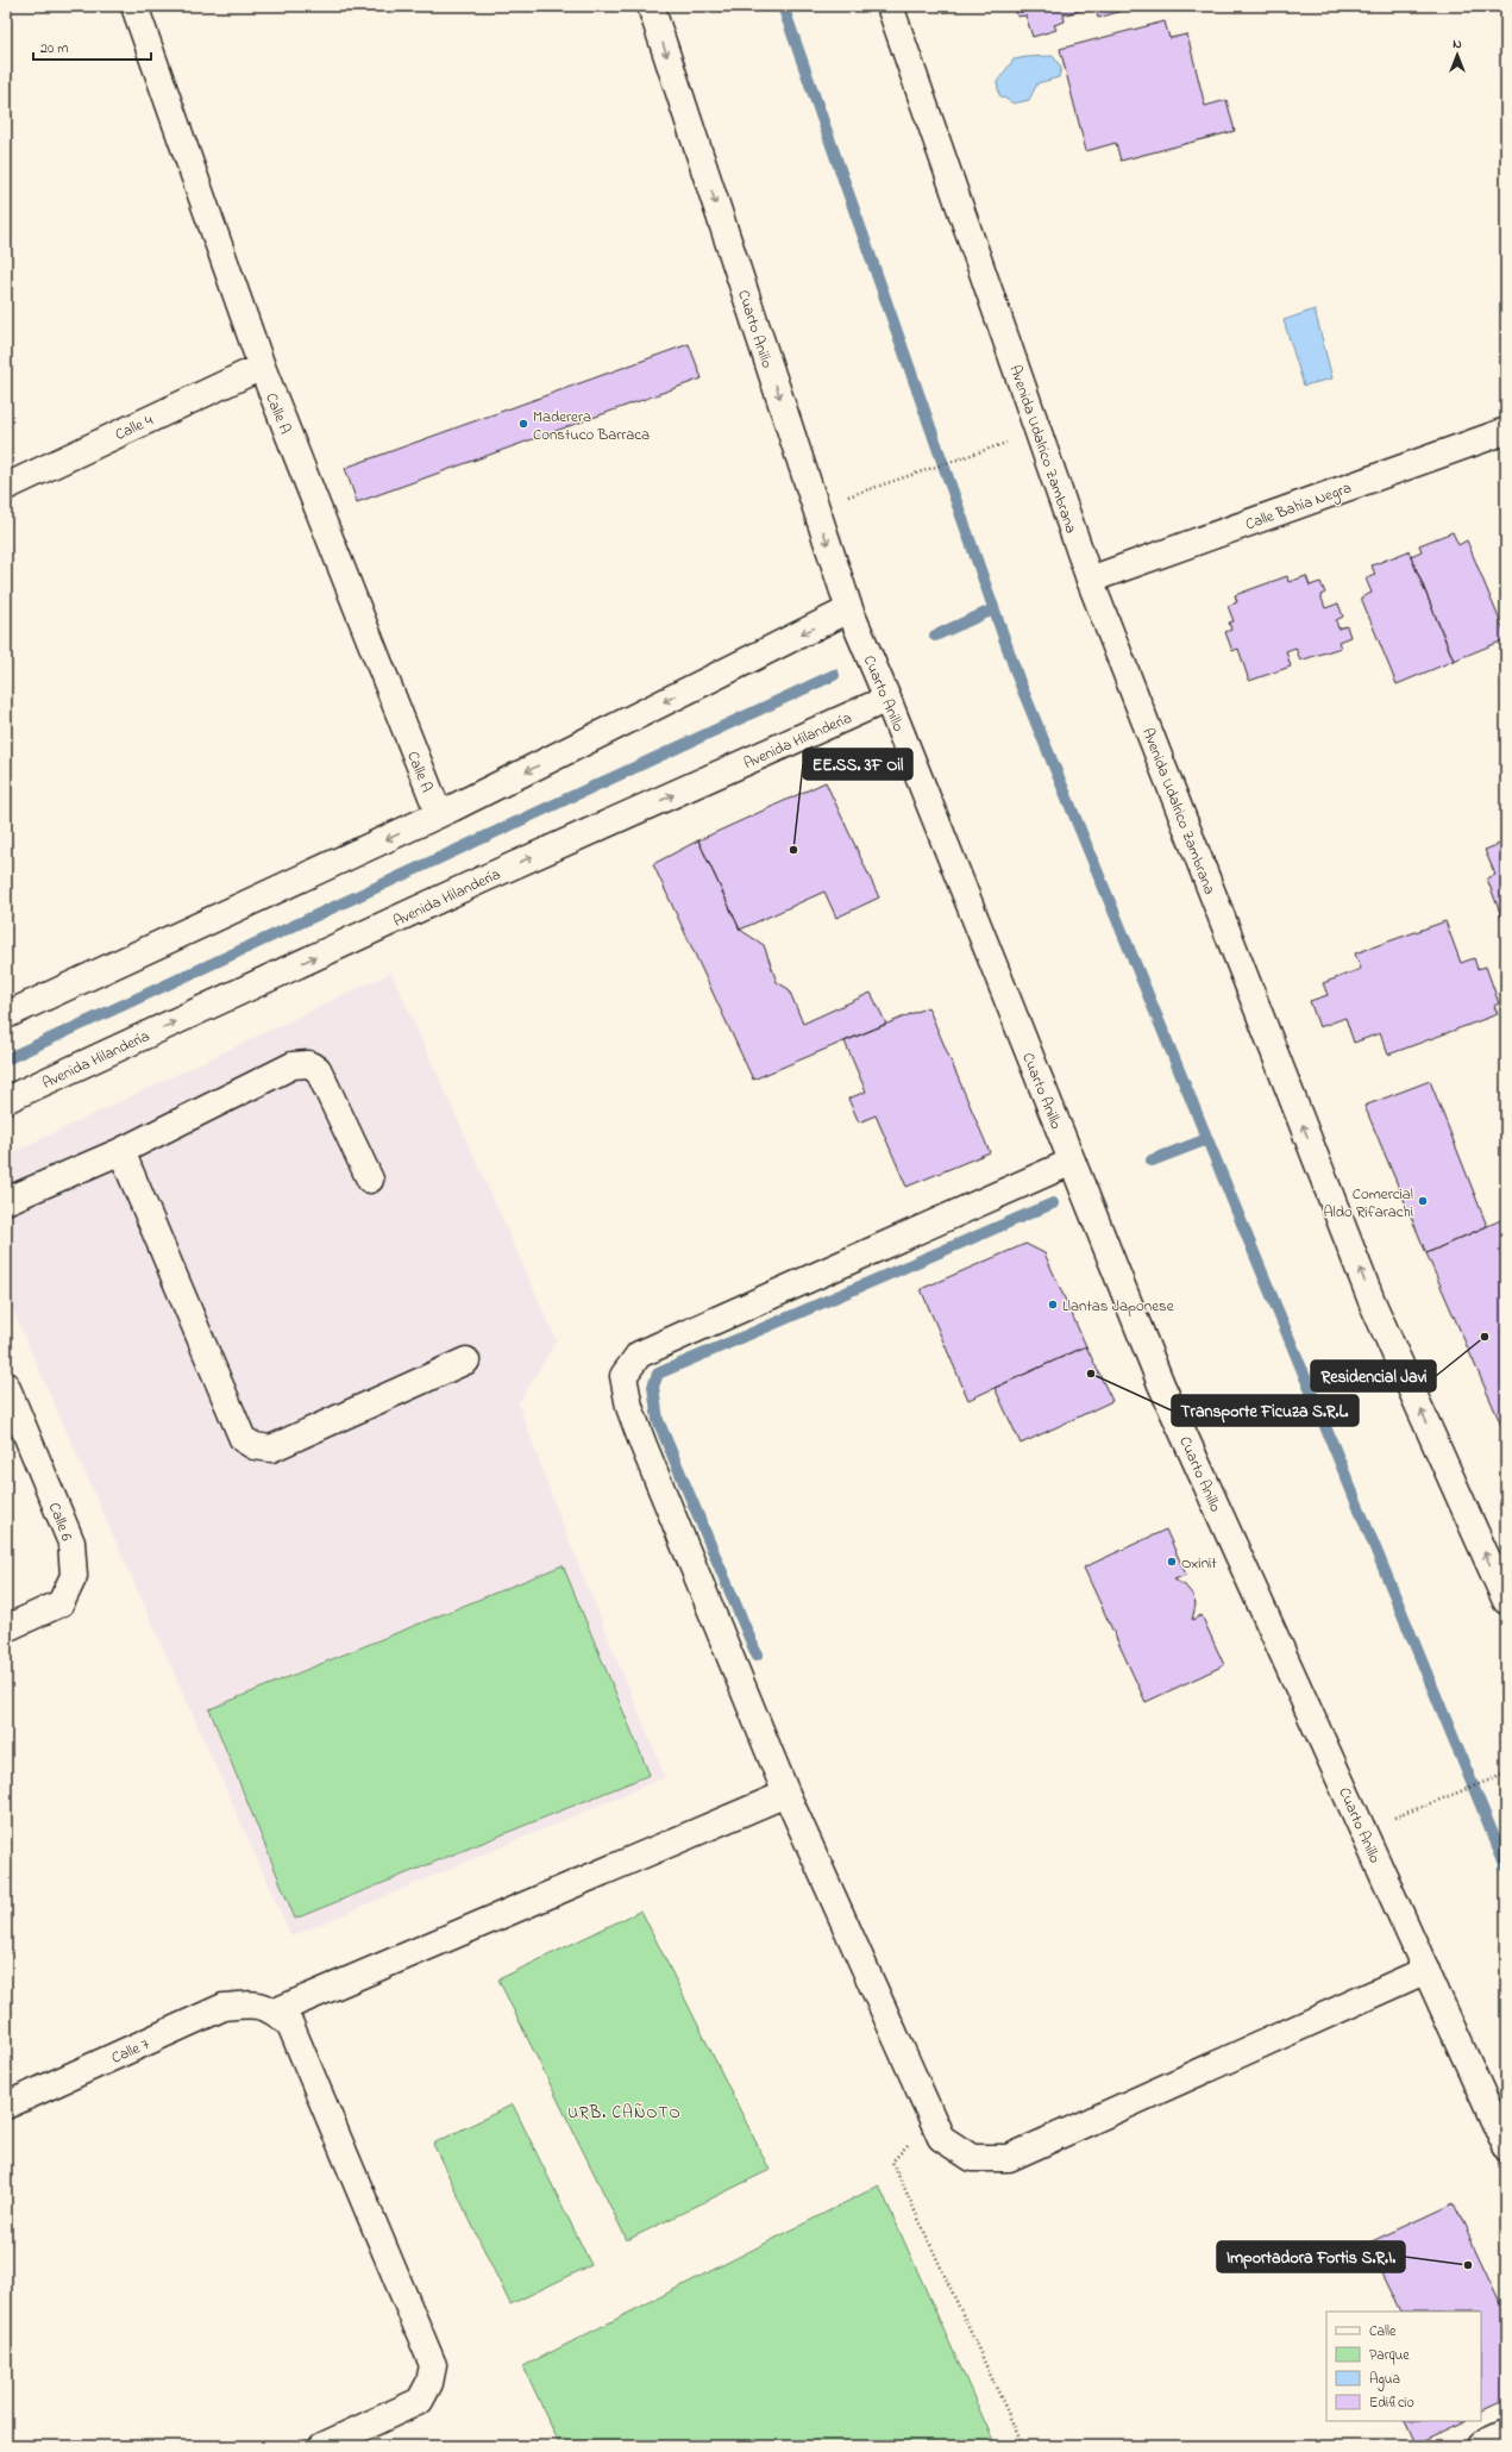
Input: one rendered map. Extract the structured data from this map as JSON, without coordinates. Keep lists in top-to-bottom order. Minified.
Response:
{"streets":{"main road":["Cuarto Anillo","Calle A","Calle 4","Avenida Udalrico Zambrana","Calle Bahía Negra","Avenida Hilandería","Calle 6","Calle 7"]},"crossings":[["Cuarto Anillo","Avenida Hilandería"],["Calle A","Calle 4"],["Avenida Udalrico Zambrana","Calle Bahía Negra"]],"one_way":["Avenida Udalrico Zambrana"],"districts":["URB. CAÑOTO"],"places":["Maderera Constuco Barraca","EE.SS. 3F Oil","Comercial Aldo Rifarachi","Llantas Japonese","Residencial Javi","Transporte Ficuza S.R.L.","Oxinit","Importadora Fortis S.R.I."],"legend":["Calle","Parque","Agua","Edificio"],"scale_bar":"20 m","north":"top"}
